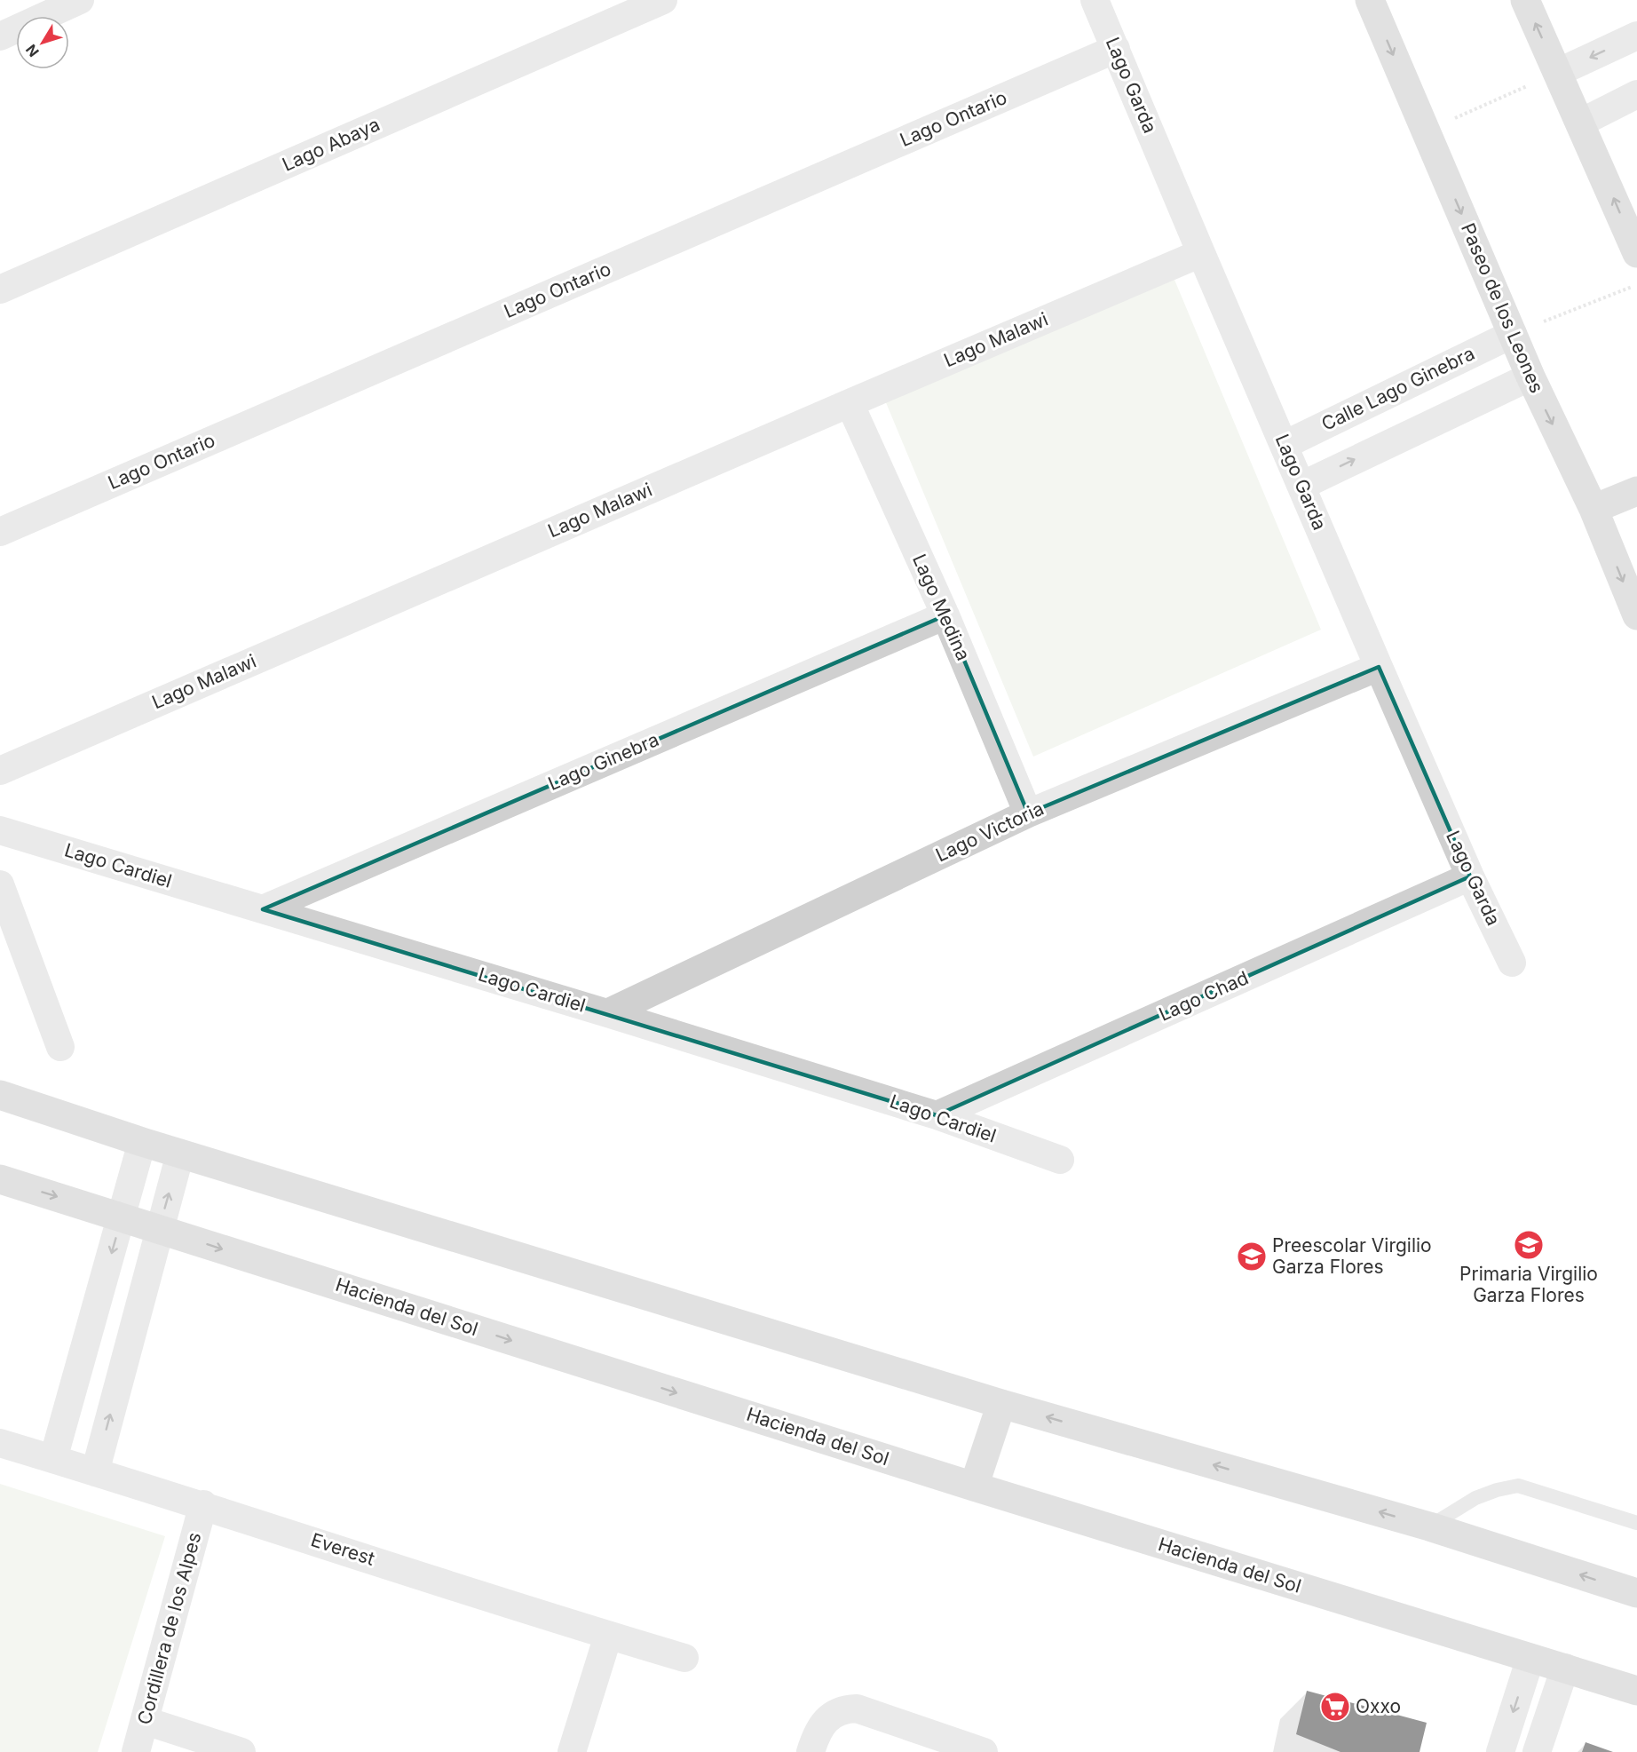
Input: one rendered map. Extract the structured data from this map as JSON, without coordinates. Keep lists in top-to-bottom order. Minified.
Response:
{"streets":{"street":["Lago Garda","Lago Ontario","Lago Abaya","Paseo de los Leones","Lago Malawi","Calle Lago Ginebra","Lago Medina","Lago Ginebra","Lago Victoria","Lago Cardiel","Lago Chad","Hacienda del Sol","Everest","Cordillera de los Alpes"]},"crossings":[["Lago Garda","Lago Ontario"],["Lago Garda","Lago Malawi"],["Lago Garda","Calle Lago Ginebra"],["Lago Garda","Lago Victoria"],["Lago Garda","Lago Chad"],["Paseo de los Leones","Calle Lago Ginebra"],["Lago Malawi","Lago Medina"],["Lago Medina","Lago Ginebra"],["Lago Medina","Lago Victoria"],["Lago Ginebra","Lago Cardiel"],["Lago Victoria","Lago Cardiel"],["Lago Cardiel","Lago Chad"],["Everest","Cordillera de los Alpes"]],"places":{"school or university":["Primaria Virgilio Garza Flores","Preescolar Virgilio Garza Flores"],"supermarket":["Oxxo"]},"north":"bottom left"}
